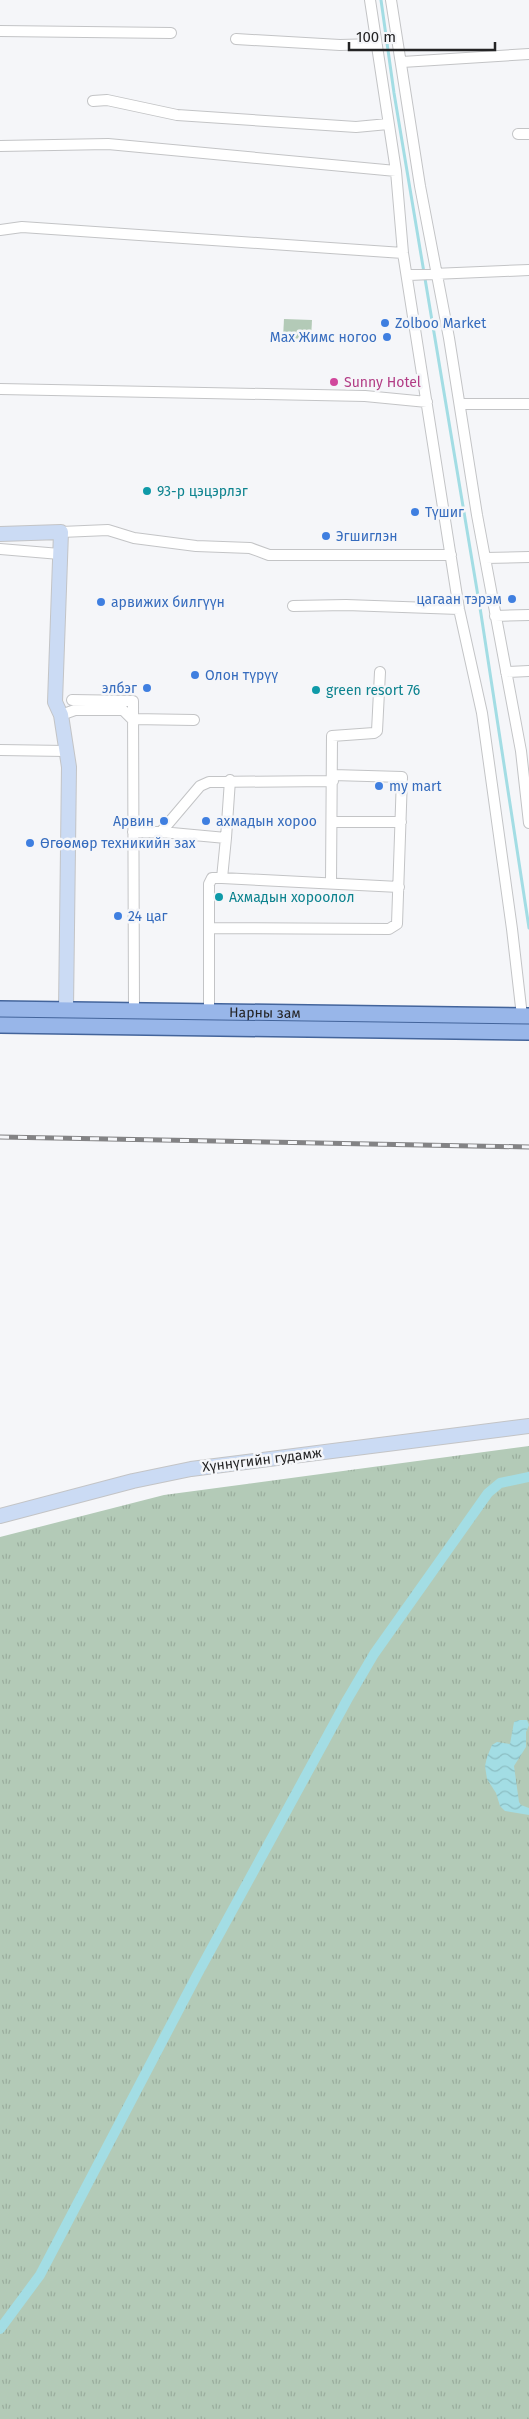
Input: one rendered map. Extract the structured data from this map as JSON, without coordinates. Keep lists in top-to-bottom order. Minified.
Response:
{"streets":{"main road":["Нарны зам"],"street":["Хүннүгийн гудамж"]},"places":["Zolboo Market","Мах Жимс ногоо","Sunny Hotel","93-р цэцэрлэг","Түшиг","Эгшиглэн","цагаан тэрэм","арвижих билгүүн","Олон түрүү","элбэг","green resort 76","my mart","Арвин","ахмадын хороо","Өгөөмөр техникийн зах","Ахмадын хороолол","24 цаг"],"scale_bar":"100 m"}
